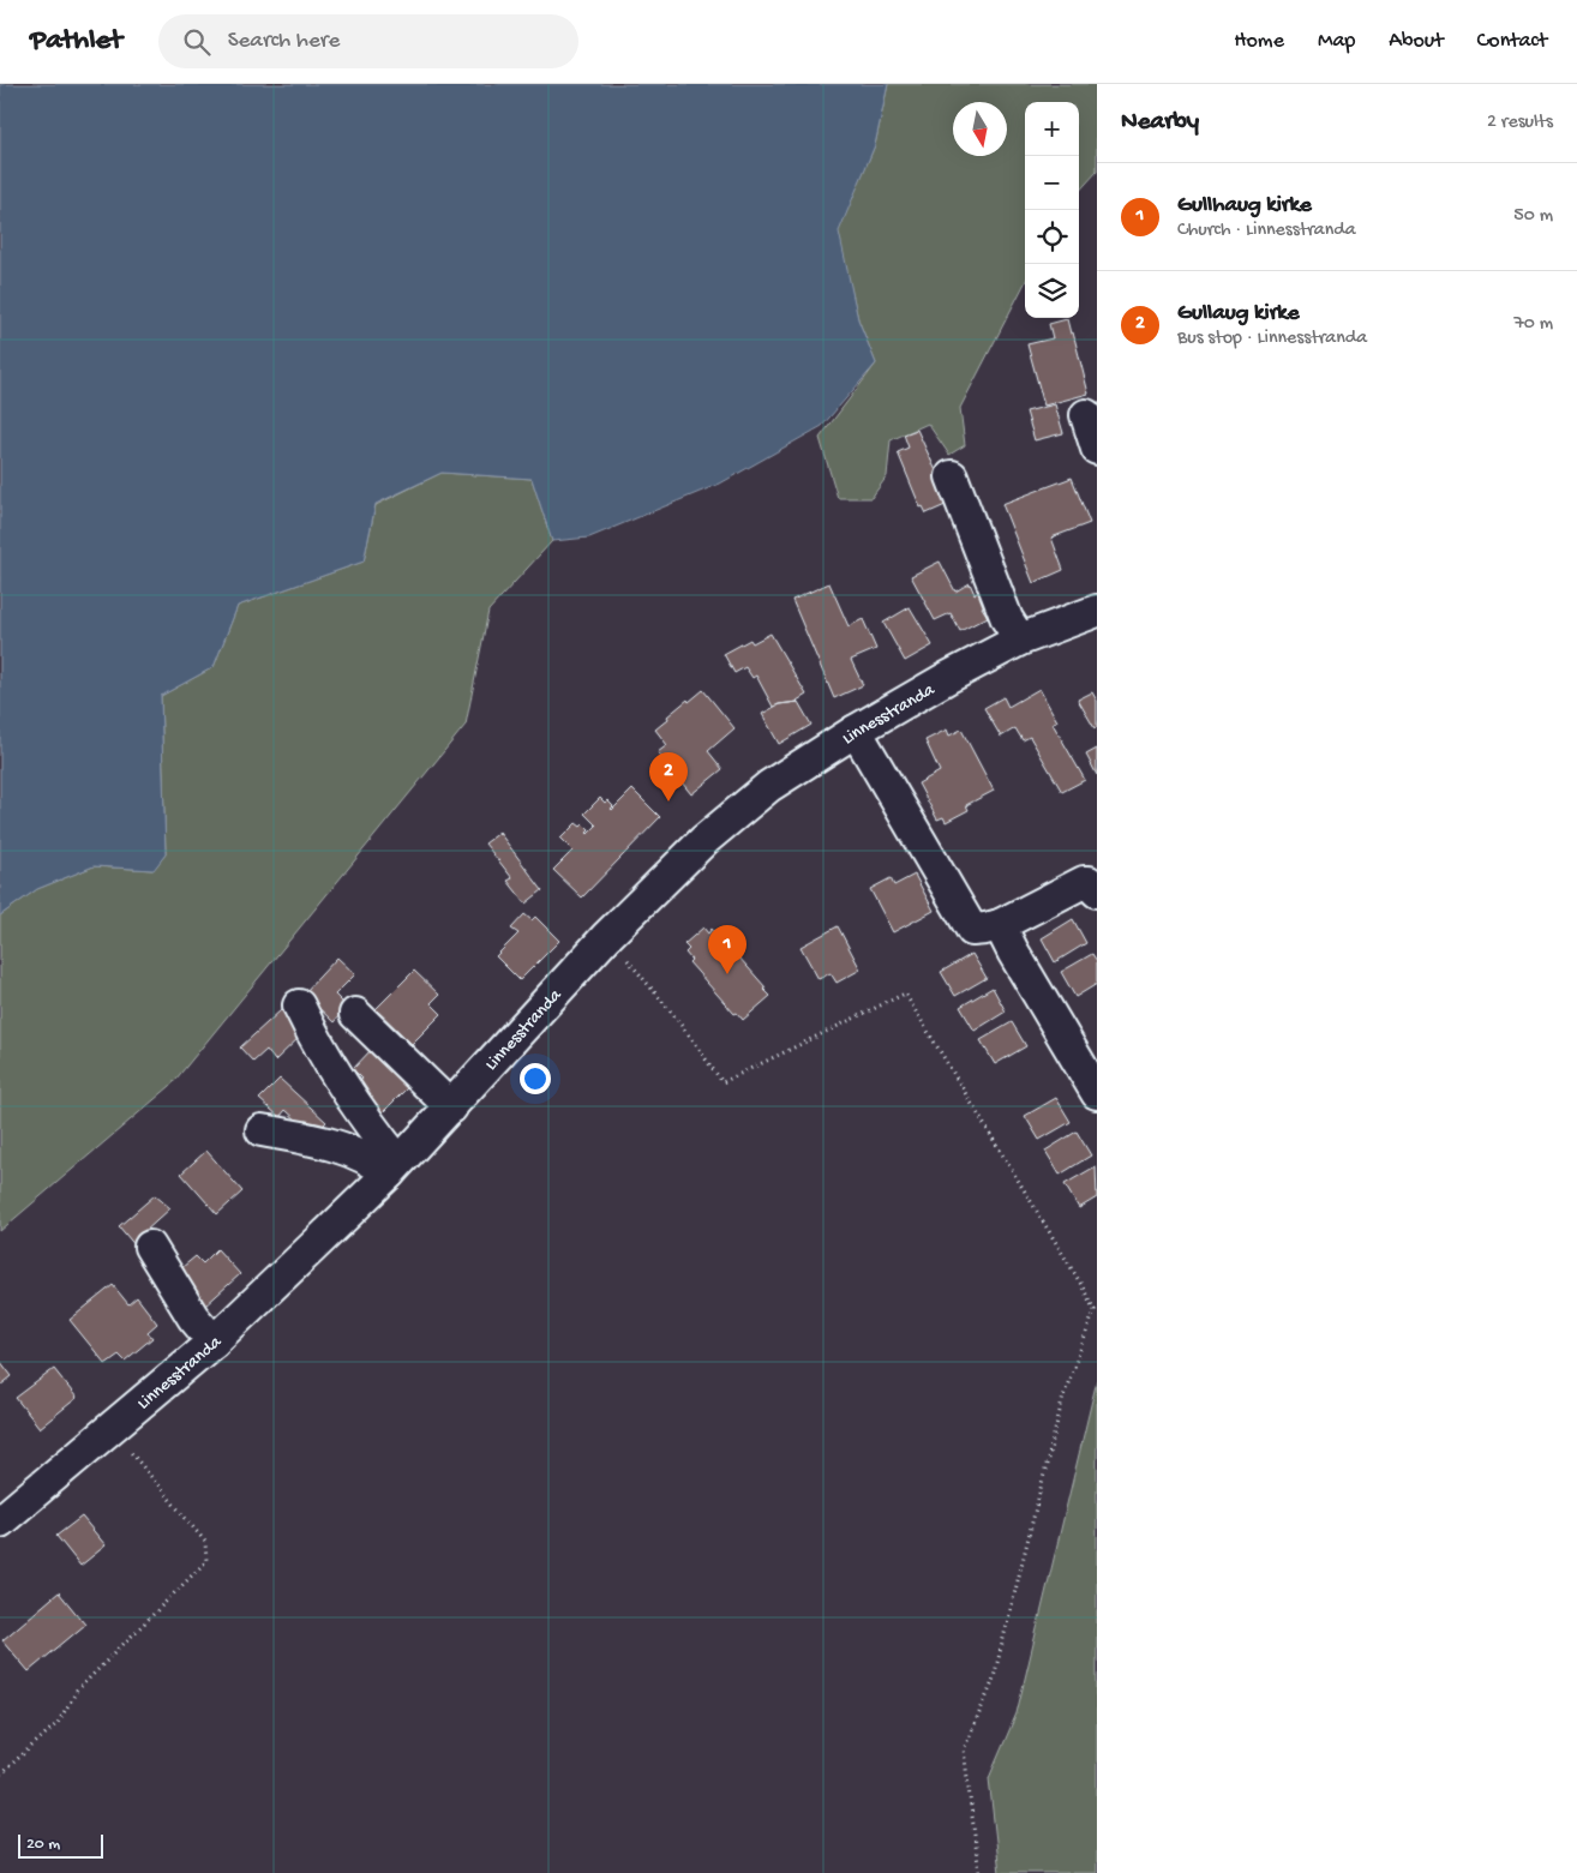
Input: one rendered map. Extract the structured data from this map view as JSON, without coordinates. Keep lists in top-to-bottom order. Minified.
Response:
{"streets":{"street":["Linnesstranda"]},"scale_bar":"20 m","north":"bottom","page":{"header":"Pathlet","search":"Search here","nav":["Home","Map","About","Contact"],"heading":["Nearby","2 results"],"map_buttons":["+","−"],"list":[{"mark":"1","name":"Gullhaug kirke","note":"Church · Linnesstranda","value":"50 m"},{"mark":"2","name":"Gullaug kirke","note":"Bus stop · Linnesstranda","value":"70 m"}],"pins":["2","1"],"scale":"20 m"}}
